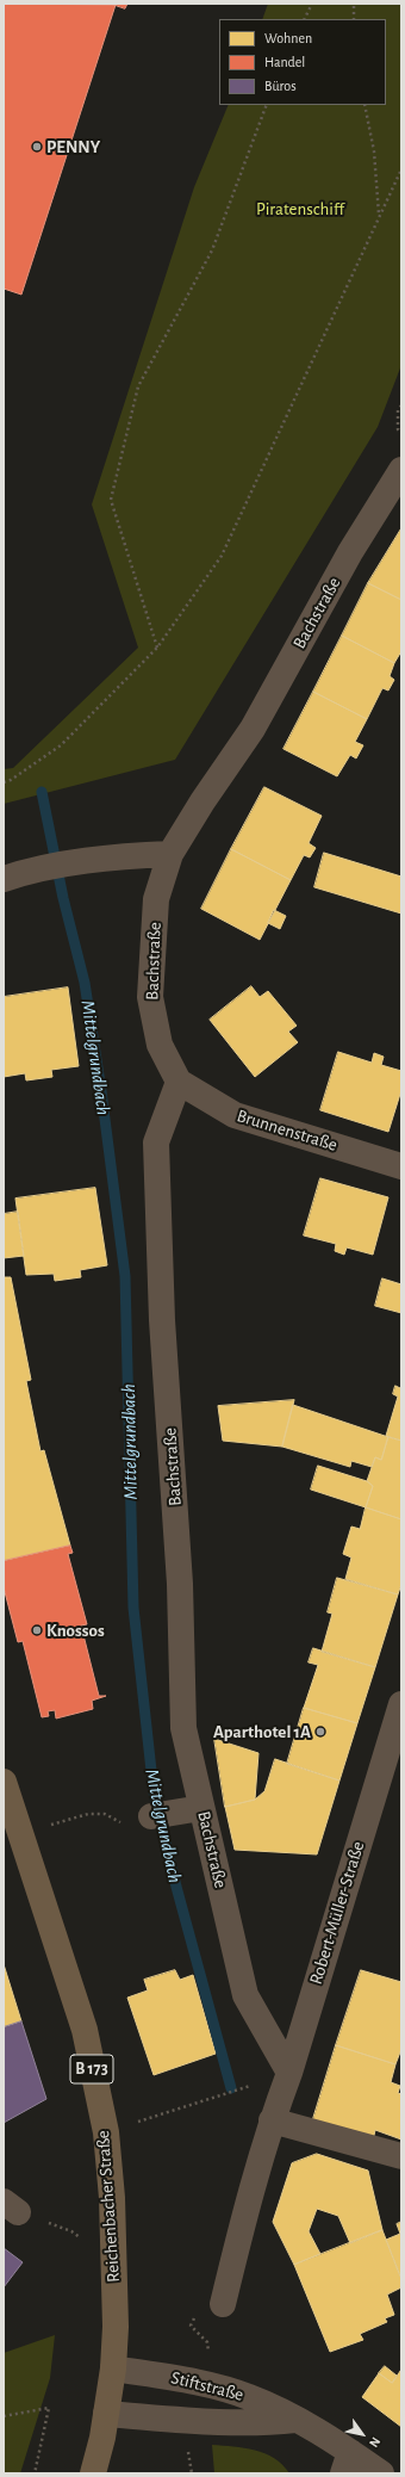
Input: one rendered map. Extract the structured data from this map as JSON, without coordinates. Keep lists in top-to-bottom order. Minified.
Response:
{"streets":{"main road":["B 173","Reichenbacher Straße"],"street":["Bachstraße","Brunnenstraße","Robert-Müller-Straße","Stiftstraße"]},"crossings":[["Bachstraße","Brunnenstraße"],["Bachstraße","Robert-Müller-Straße"],["Reichenbacher Straße","Stiftstraße"]],"water":["Mittelgrundbach"],"parks":["Piratenschiff"],"places":["PENNY","Knossos","Aparthotel 1A"],"legend":["Wohnen","Handel","Büros"],"north":"bottom right"}
